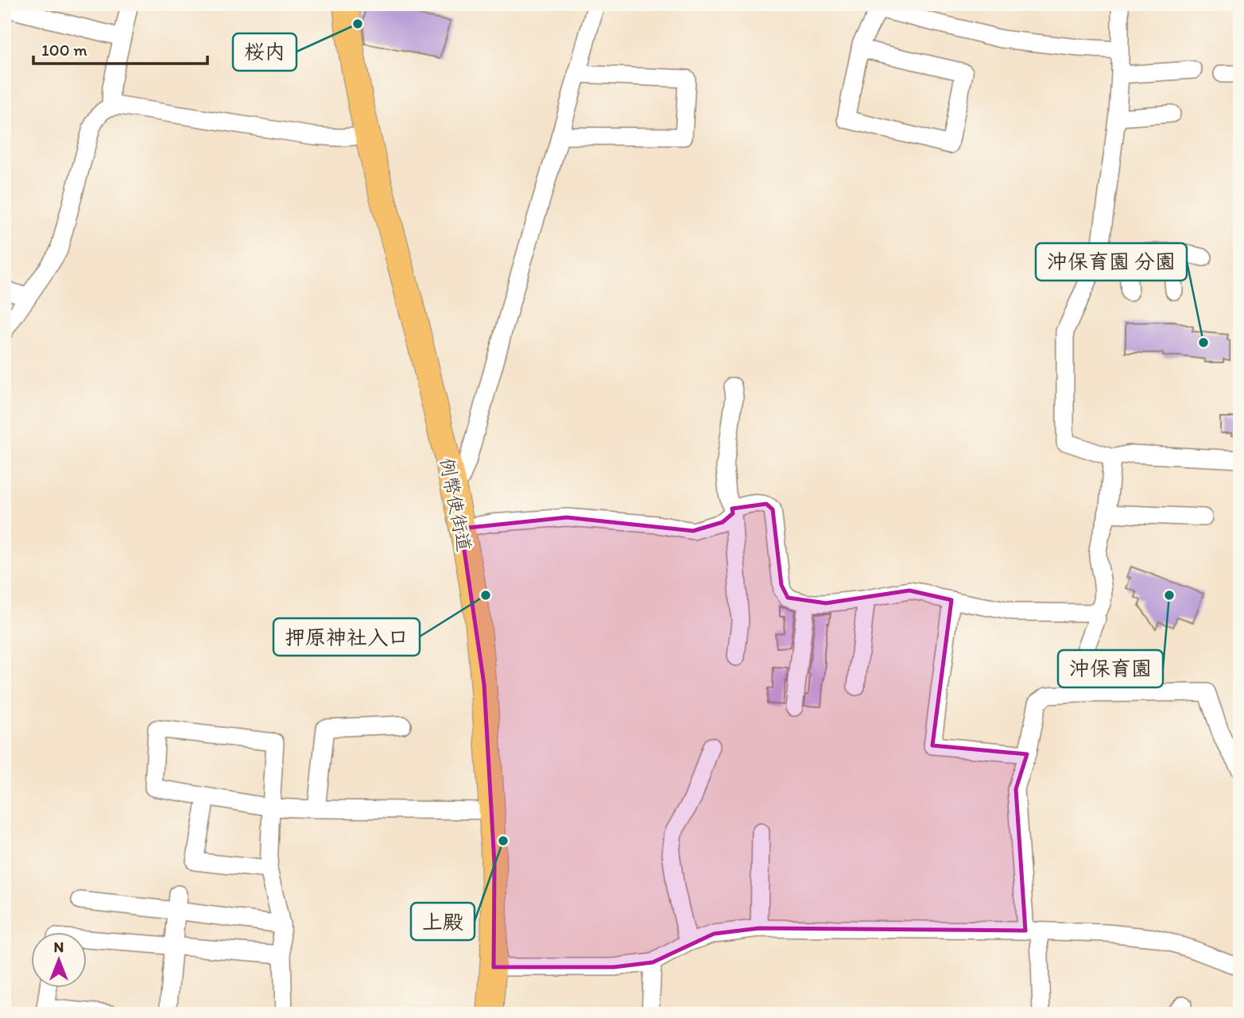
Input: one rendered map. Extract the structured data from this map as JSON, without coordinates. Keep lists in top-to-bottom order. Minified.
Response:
{"streets":{"highway":["例幣使街道"]},"places":["桜内","沖保育園 分園","押原神社入口","沖保育園","上殿"],"scale_bar":"100 m","north":"top"}
